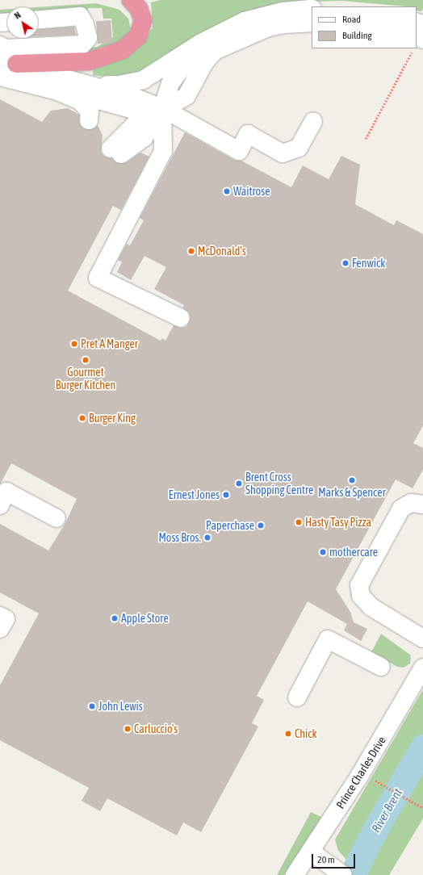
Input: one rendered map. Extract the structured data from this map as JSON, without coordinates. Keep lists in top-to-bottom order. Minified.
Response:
{"streets":{"street":["Prince Charles Drive"]},"water":["River Brent"],"places":["Waitrose","McDonald's","Fenwick","Pret A Manger","Gourmet Burger Kitchen","Burger King","Marks & Spencer","Brent Cross Shopping Centre","Ernest Jones","Hasty Tasy Pizza","Paperchase","Moss Bros.","mothercare","Apple Store","John Lewis","Carluccio's","Chick"],"legend":["Road","Building"],"scale_bar":"20 m","north":"top left"}
